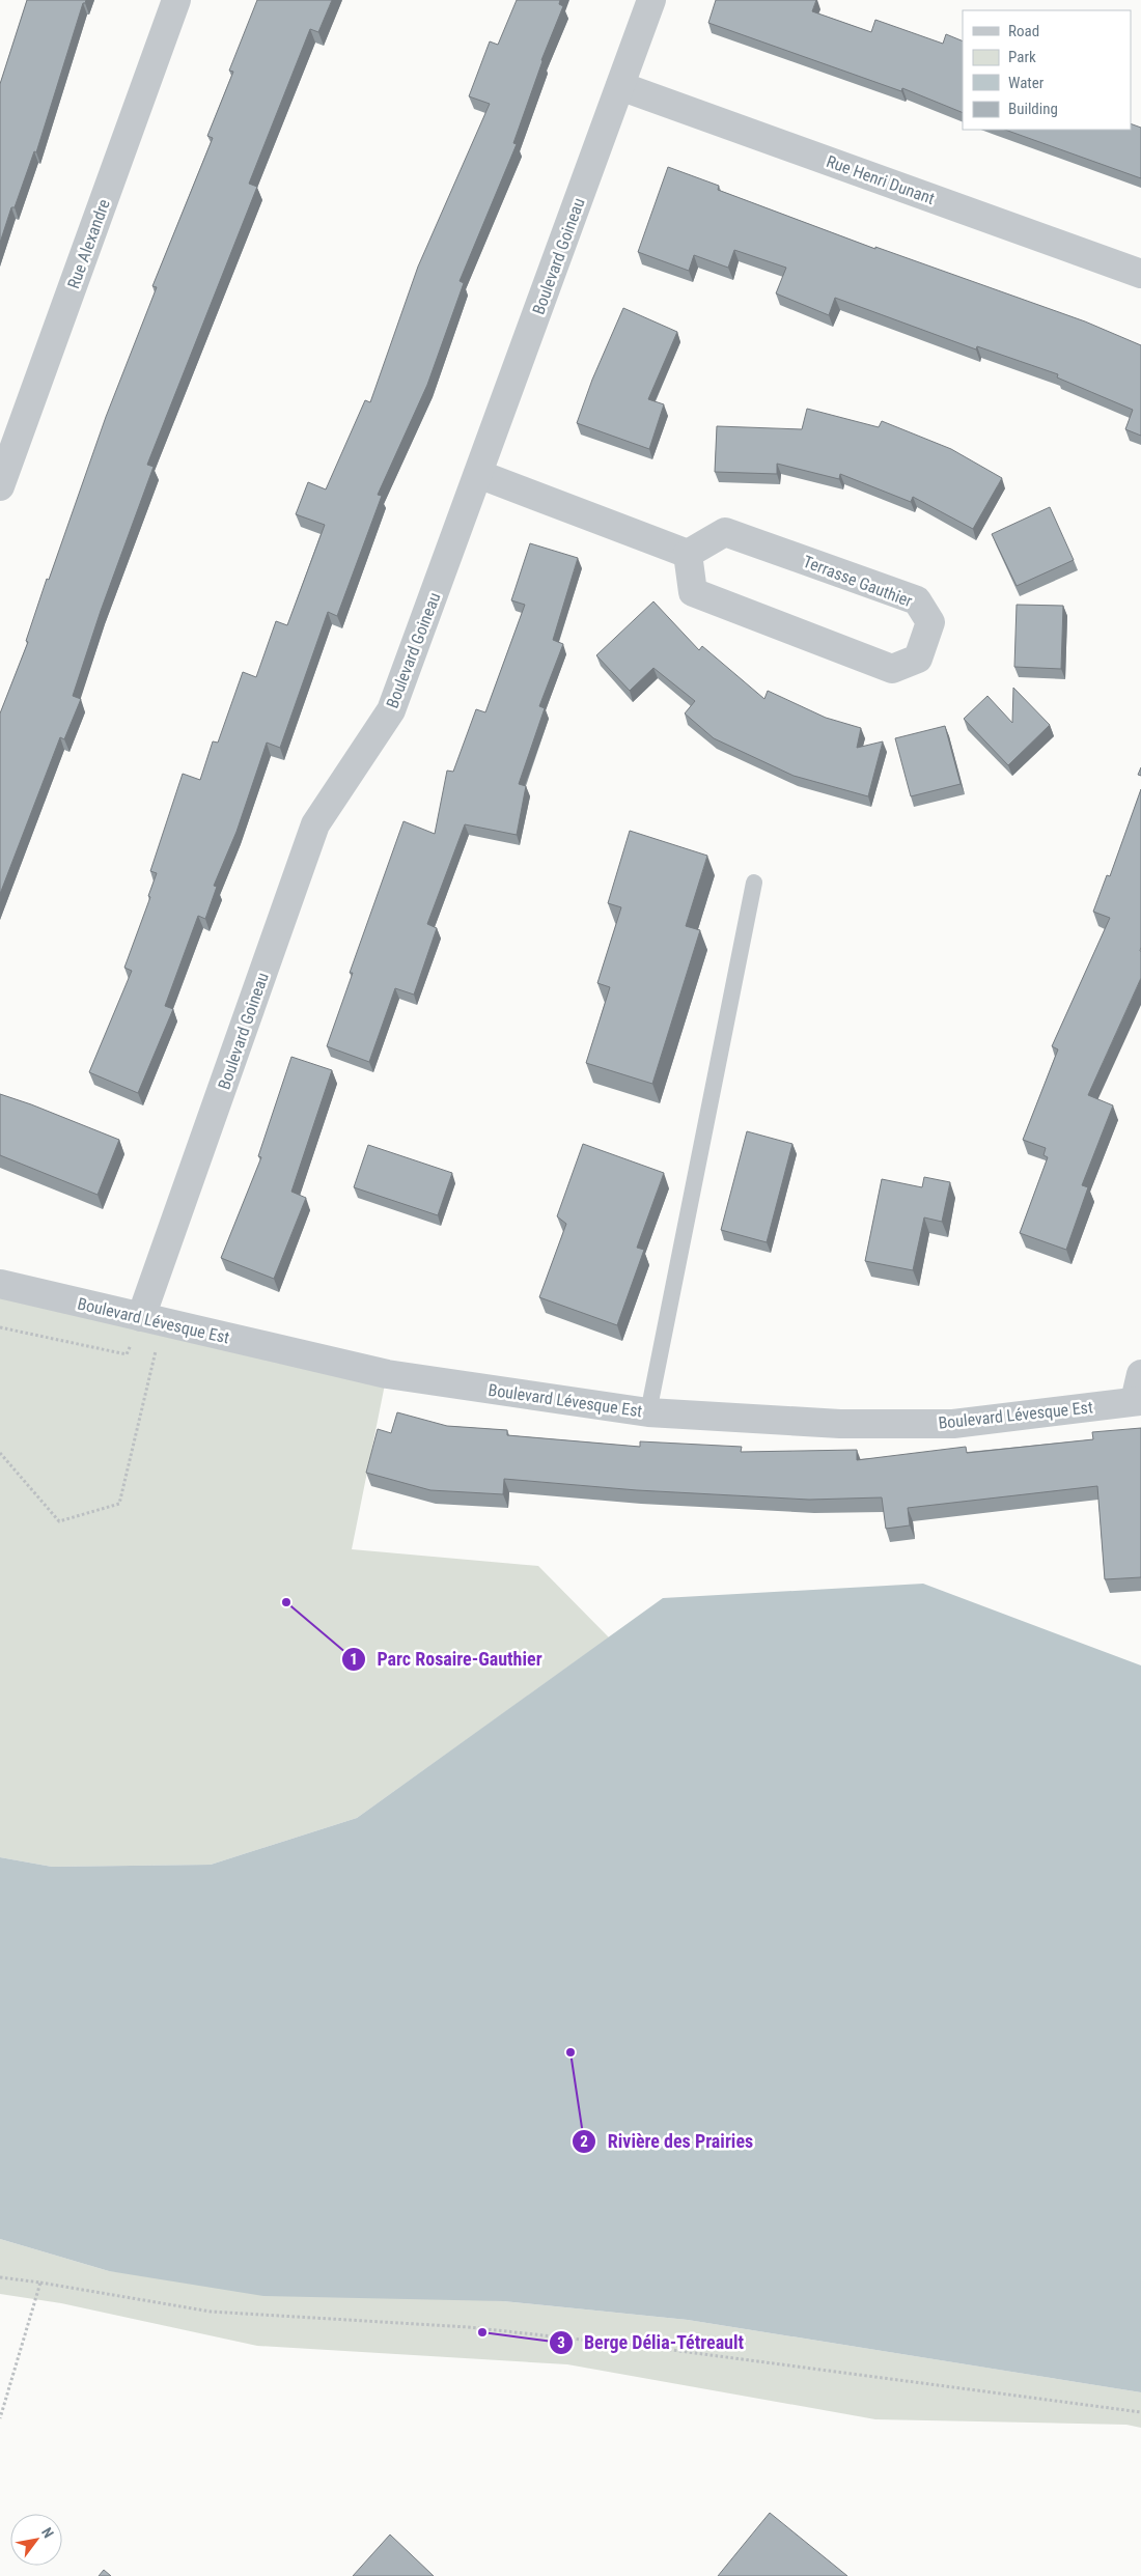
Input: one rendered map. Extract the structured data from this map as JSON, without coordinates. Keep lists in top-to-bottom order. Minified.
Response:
{"streets":{"street":["Rue Henri Dunant","Rue Alexandre","Boulevard Goineau","Terrasse Gauthier","Boulevard Lévesque Est"]},"crossings":[["Rue Henri Dunant","Boulevard Goineau"],["Boulevard Goineau","Boulevard Lévesque Est"]],"places":["Parc Rosaire-Gauthier","Rivière des Prairies","Berge Délia-Tétreault"],"legend":["Road","Park","Water","Building"],"north":"top right"}
